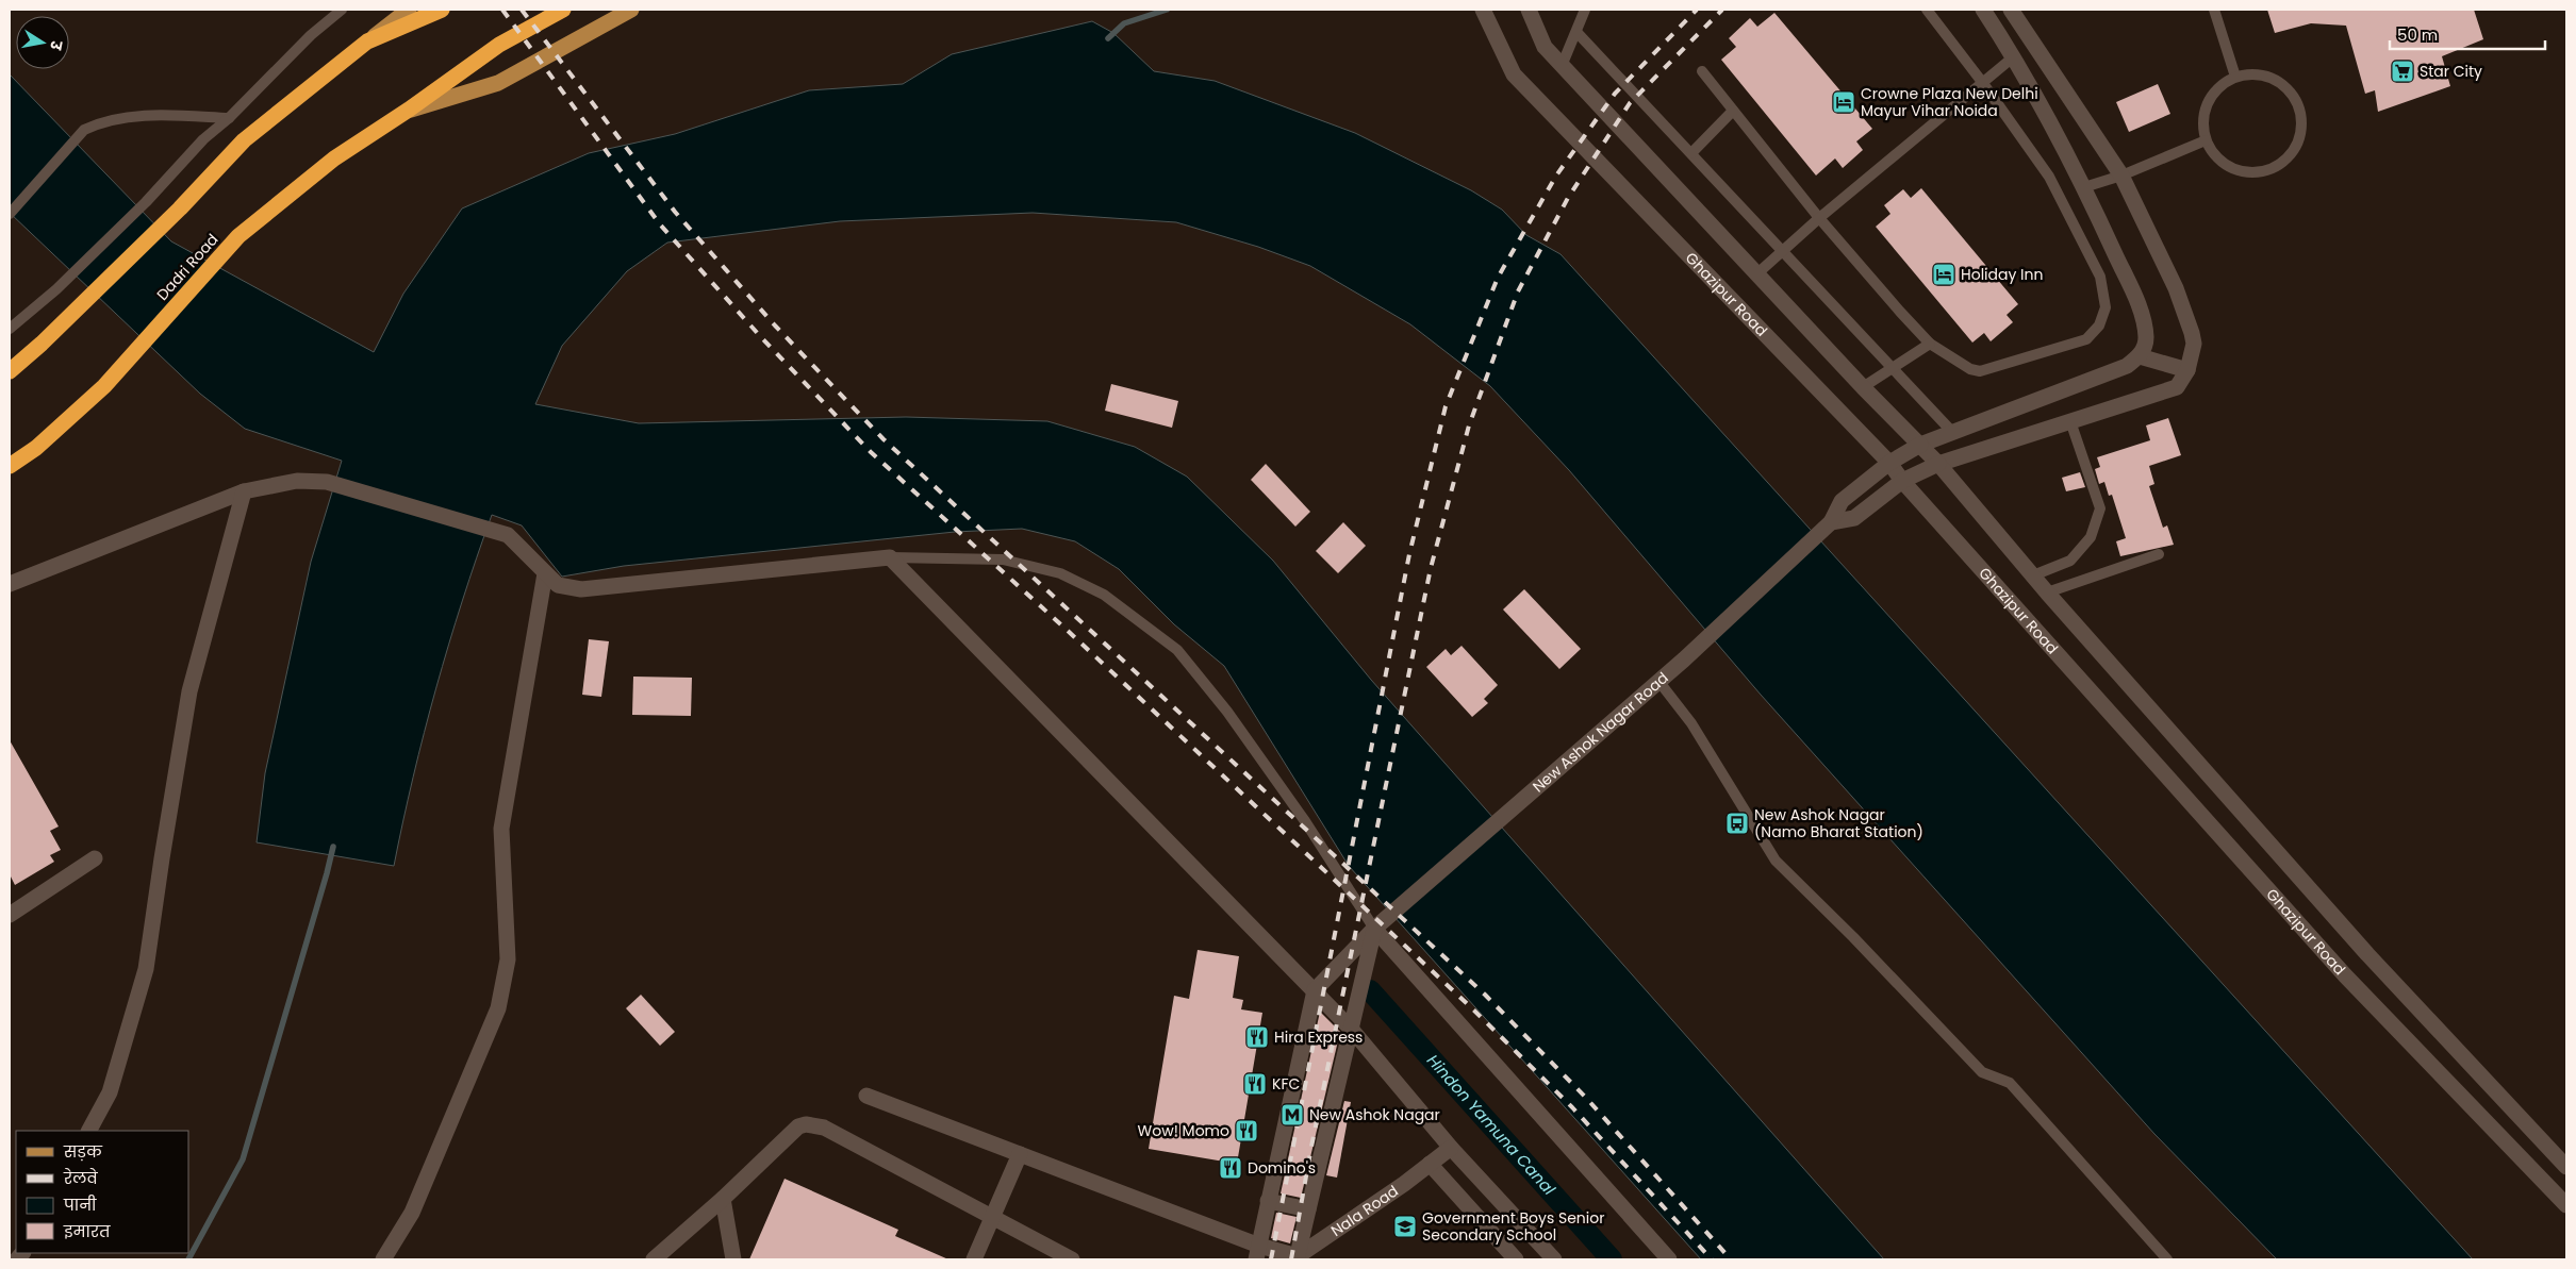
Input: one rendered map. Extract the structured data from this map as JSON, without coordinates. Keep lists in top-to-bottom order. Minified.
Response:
{"streets":{"highway":["Dadri Road"],"street":["Ghazipur Road","New Ashok Nagar Road","Nala Road"]},"water":["Hindon Yamuna Canal"],"places":{"supermarket":["Star City"],"hotel":["Crowne Plaza New Delhi Mayur Vihar Noida","Holiday Inn"],"bus stop":["New Ashok Nagar (Namo Bharat Station)"],"restaurant":["Hira Express","KFC","Wow! Momo","Domino's"],"metro station":["New Ashok Nagar"],"school or university":["Government Boys Senior Secondary School"]},"legend":["सड़क","रेलवे","पानी","इमारत"],"scale_bar":"50 m","north":"right"}
